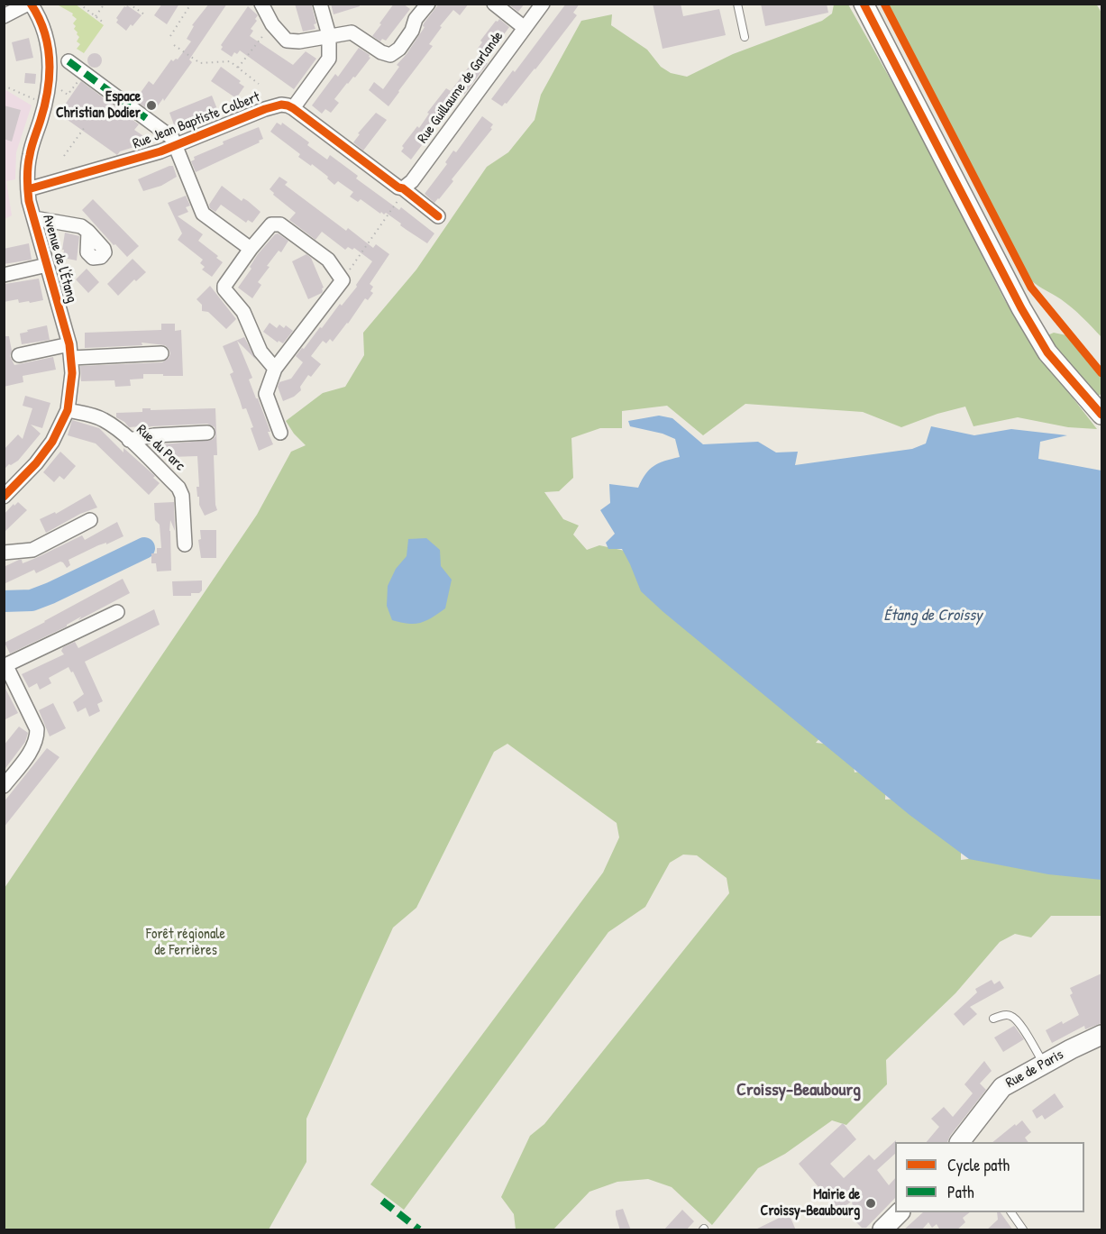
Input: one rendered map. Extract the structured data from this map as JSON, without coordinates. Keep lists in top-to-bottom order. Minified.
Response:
{"streets":{"street":["Rue Guillaume de Garlande","Rue Jean Baptiste Colbert","Avenue de l'Étang","Rue du Parc","Rue de Paris"]},"crossings":[["Rue Jean Baptiste Colbert","Avenue de l'Étang"],["Avenue de l'Étang","Rue du Parc"]],"districts":["Croissy-Beaubourg"],"water":["Étang de Croissy"],"parks":["Forêt régionale de Ferrières"],"places":["Espace Christian Dodier","Mairie de Croissy-Beaubourg"],"legend":["Cycle path","Path"]}
